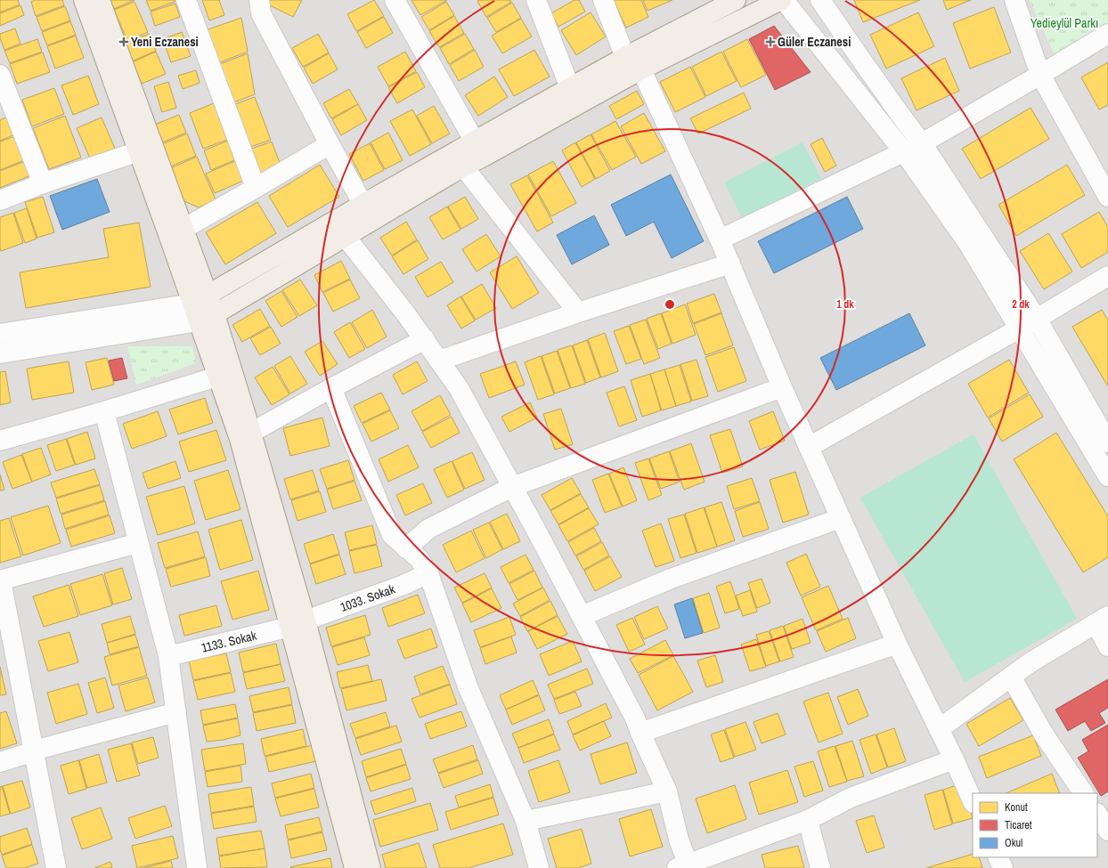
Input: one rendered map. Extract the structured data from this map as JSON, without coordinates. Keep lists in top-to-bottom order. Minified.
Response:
{"streets":{"street":["1033. Sokak","1133. Sokak"]},"crossings":[["1033. Sokak","1133. Sokak"]],"parks":["Yedieylül Parkı"],"places":{"health":["Yeni Eczanesi","Güler Eczanesi"]},"legend":["Konut","Ticaret","Okul"],"rings":["1 dk","2 dk"]}
